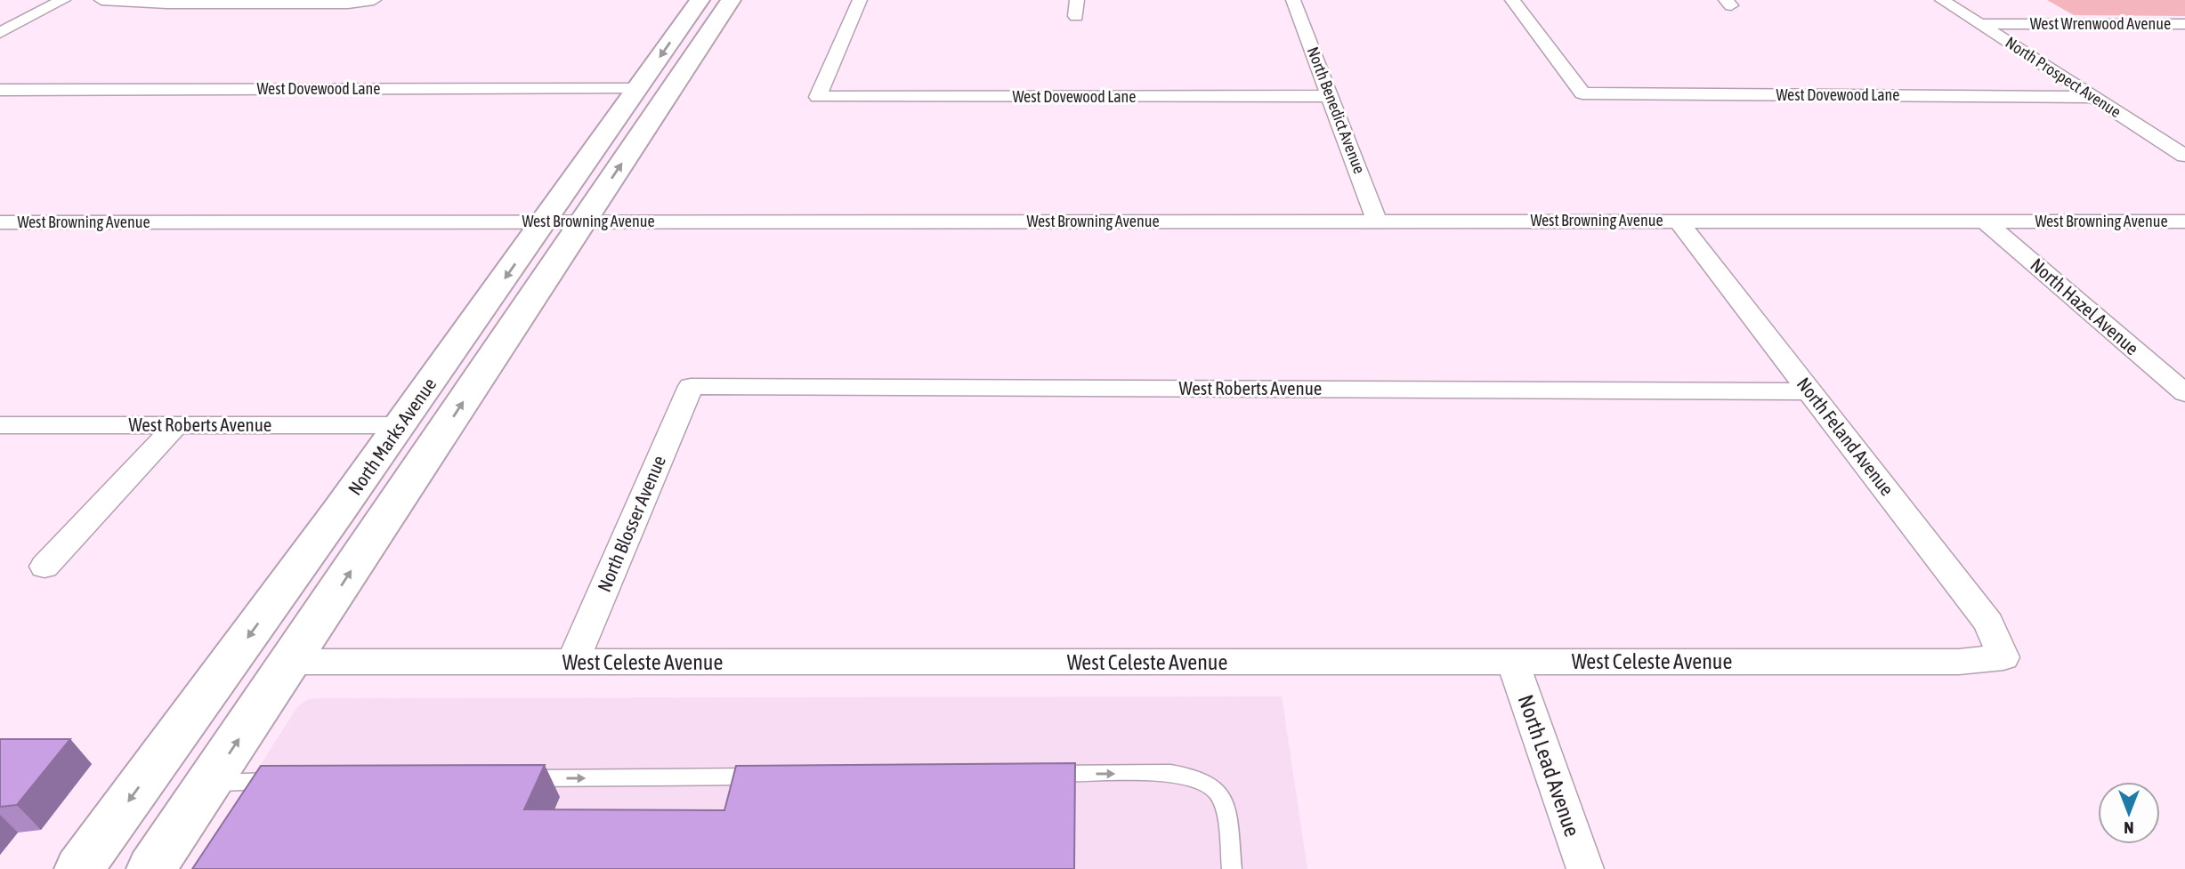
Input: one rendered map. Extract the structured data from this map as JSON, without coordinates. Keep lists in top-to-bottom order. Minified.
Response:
{"streets":{"main road":["North Marks Avenue"],"street":["West Wrenwood Avenue","North Prospect Avenue","West Dovewood Lane","North Benedict Avenue","West Browning Avenue","North Hazel Avenue","West Roberts Avenue","North Feland Avenue","North Blosser Avenue","West Celeste Avenue","North Lead Avenue"]},"crossings":[["West Wrenwood Avenue","North Prospect Avenue"],["North Prospect Avenue","West Dovewood Lane"],["West Dovewood Lane","North Benedict Avenue"],["West Dovewood Lane","North Marks Avenue"],["North Benedict Avenue","West Browning Avenue"],["West Browning Avenue","North Hazel Avenue"],["West Browning Avenue","North Marks Avenue"],["West Browning Avenue","North Feland Avenue"],["West Roberts Avenue","North Marks Avenue"],["West Roberts Avenue","North Feland Avenue"],["West Roberts Avenue","North Blosser Avenue"],["North Marks Avenue","West Celeste Avenue"],["North Feland Avenue","West Celeste Avenue"],["North Blosser Avenue","West Celeste Avenue"],["West Celeste Avenue","North Lead Avenue"]],"north":"bottom"}
